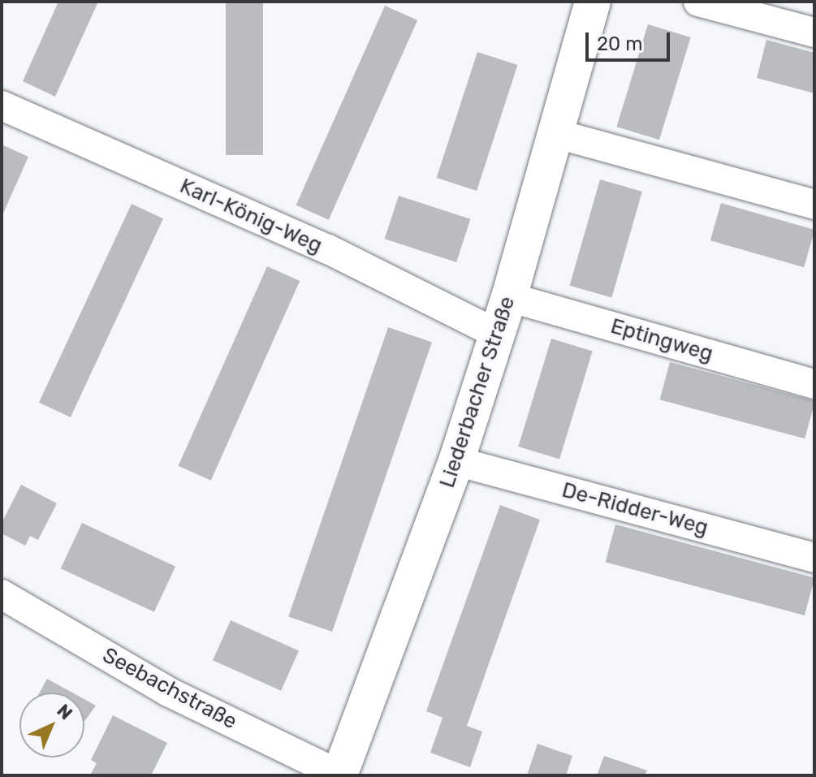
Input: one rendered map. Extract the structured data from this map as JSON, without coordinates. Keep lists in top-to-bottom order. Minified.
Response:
{"streets":{"street":["Karl-König-Weg","Eptingweg","Liederbacher Straße","De-Ridder-Weg","Seebachstraße"]},"crossings":[["Karl-König-Weg","Liederbacher Straße"],["Eptingweg","Liederbacher Straße"],["Liederbacher Straße","De-Ridder-Weg"],["Liederbacher Straße","Seebachstraße"]],"scale_bar":"20 m","north":"top right"}
